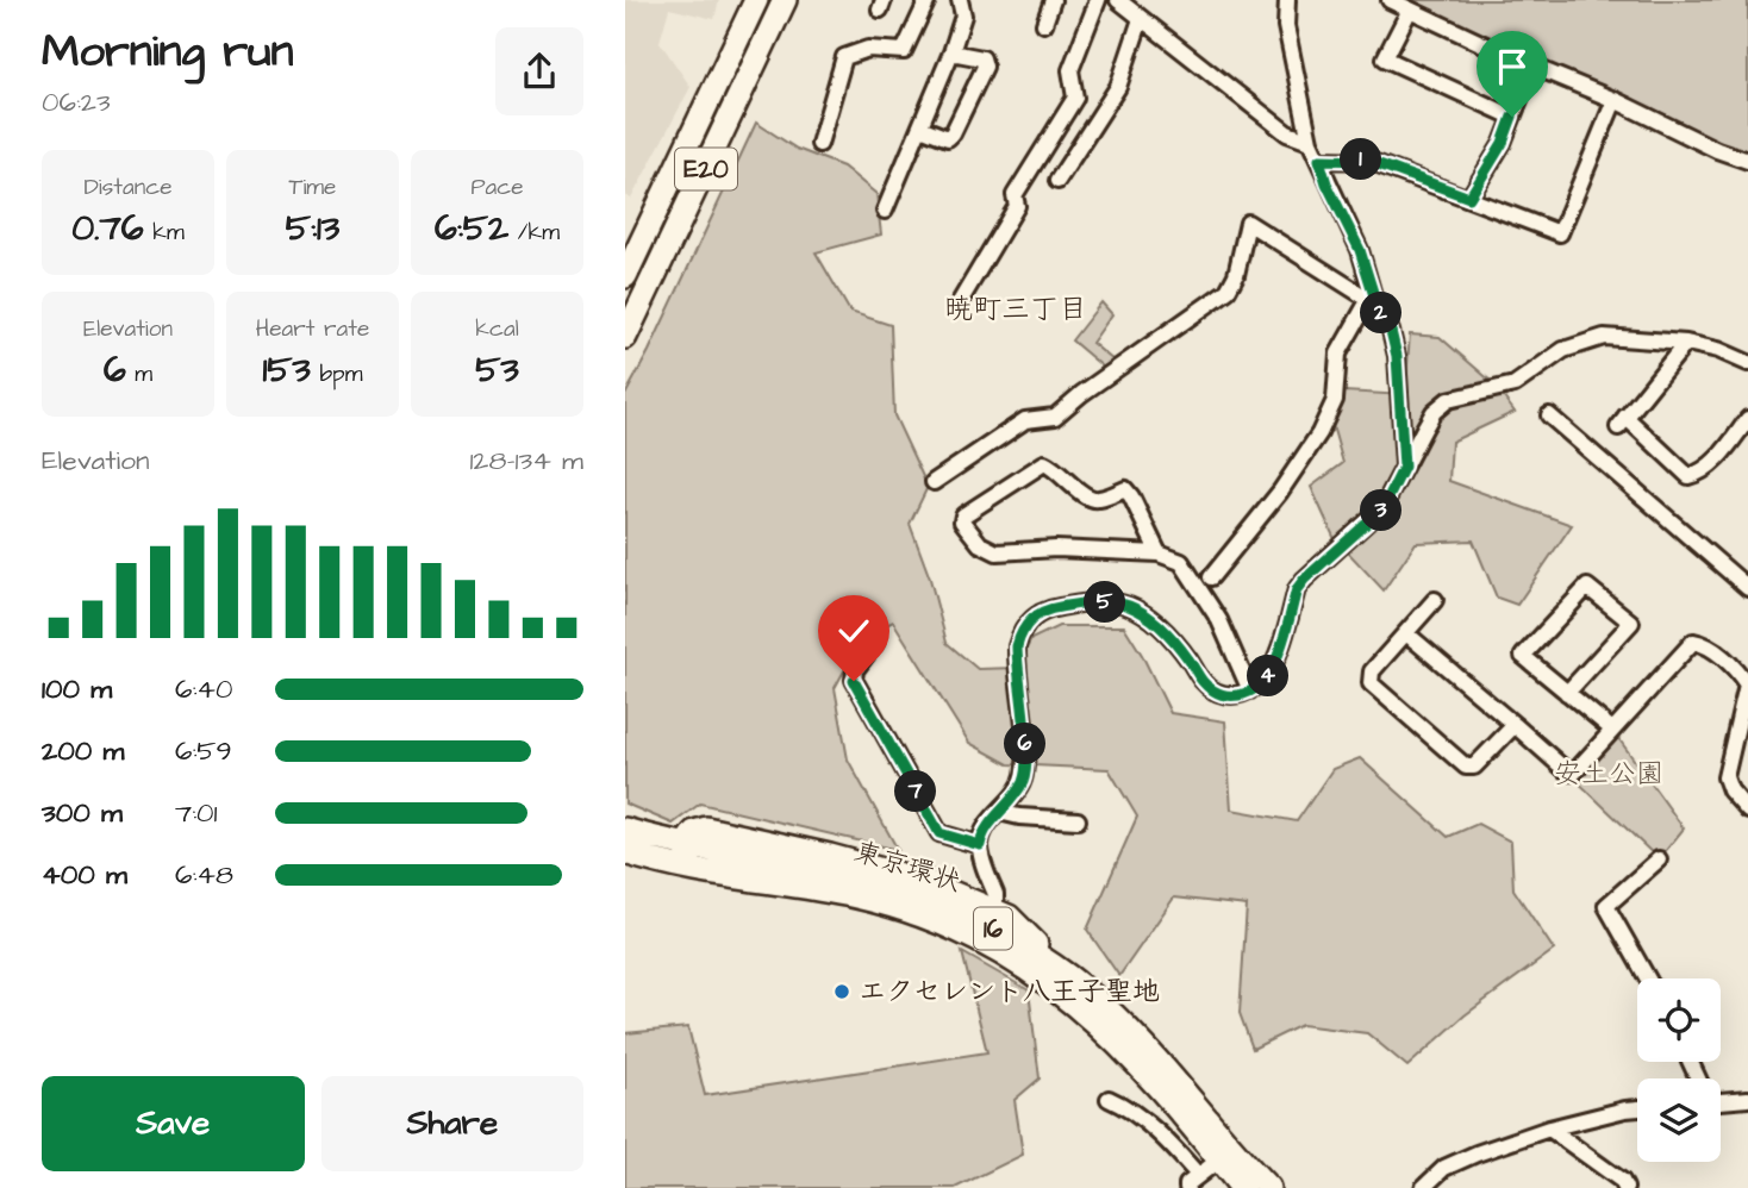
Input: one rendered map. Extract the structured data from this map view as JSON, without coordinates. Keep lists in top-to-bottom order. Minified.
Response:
{"streets":{"highway":["E20","東京環状","16"]},"districts":["暁町三丁目"],"parks":["安土公園"],"places":["エクセレント八王子聖地"],"page":{"heading":["Morning run","06:23"],"pins":["1","2","3","5","4","6","7"],"stats":[["Distance","0.76 km"],["Time","5:13"],["Pace","6:52 /km"],["Elevation","6 m"],["Heart rate","153 bpm"],["kcal","53"]],"chart":["Elevation","128–134 m"],"list":[{"name":"100 m","note":"6:40"},{"name":"200 m","note":"6:59"},{"name":"300 m","note":"7:01"},{"name":"400 m","note":"6:48"}],"buttons":["Save","Share"]}}
